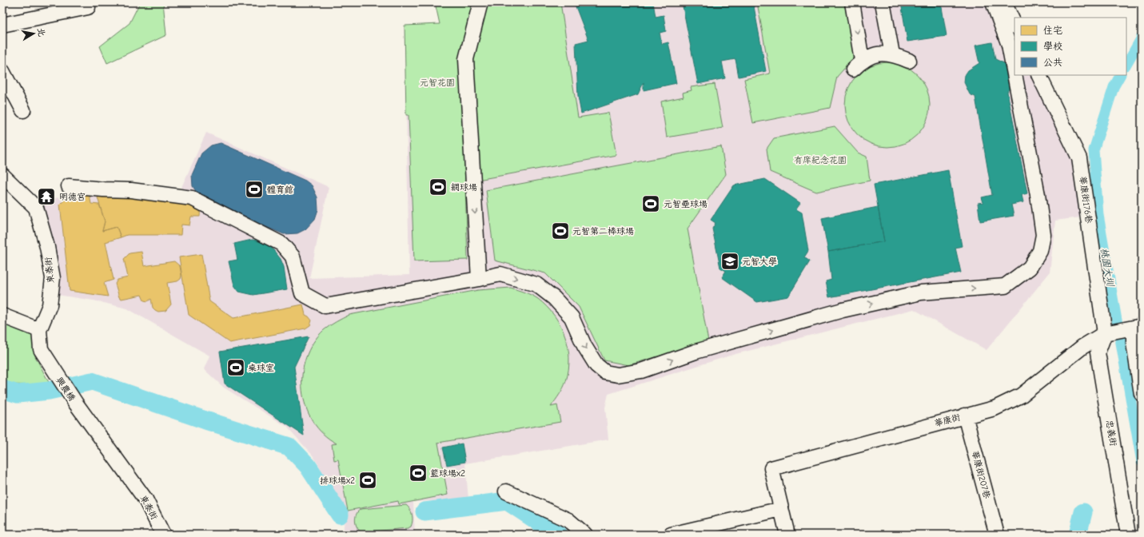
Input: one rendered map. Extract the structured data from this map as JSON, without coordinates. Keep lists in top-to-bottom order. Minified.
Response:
{"streets":{"street":["華康街176巷","東泰街","興農橋","華康街","忠義街","華康街207巷"]},"crossings":[["華康街176巷","華康街"],["華康街176巷","忠義街"],["東泰街","興農橋"],["華康街","忠義街"],["華康街","華康街207巷"]],"water":["桃園大圳"],"parks":["元智花園","有庠紀念花園"],"places":{"sports":["網球場","體育館","元智壘球場","元智第二棒球場","桌球室","籃球場x2","排球場x2"],"temple":["明德宮"],"school or university":["元智大學"]},"legend":["住宅","學校","公共"],"north":"right"}
